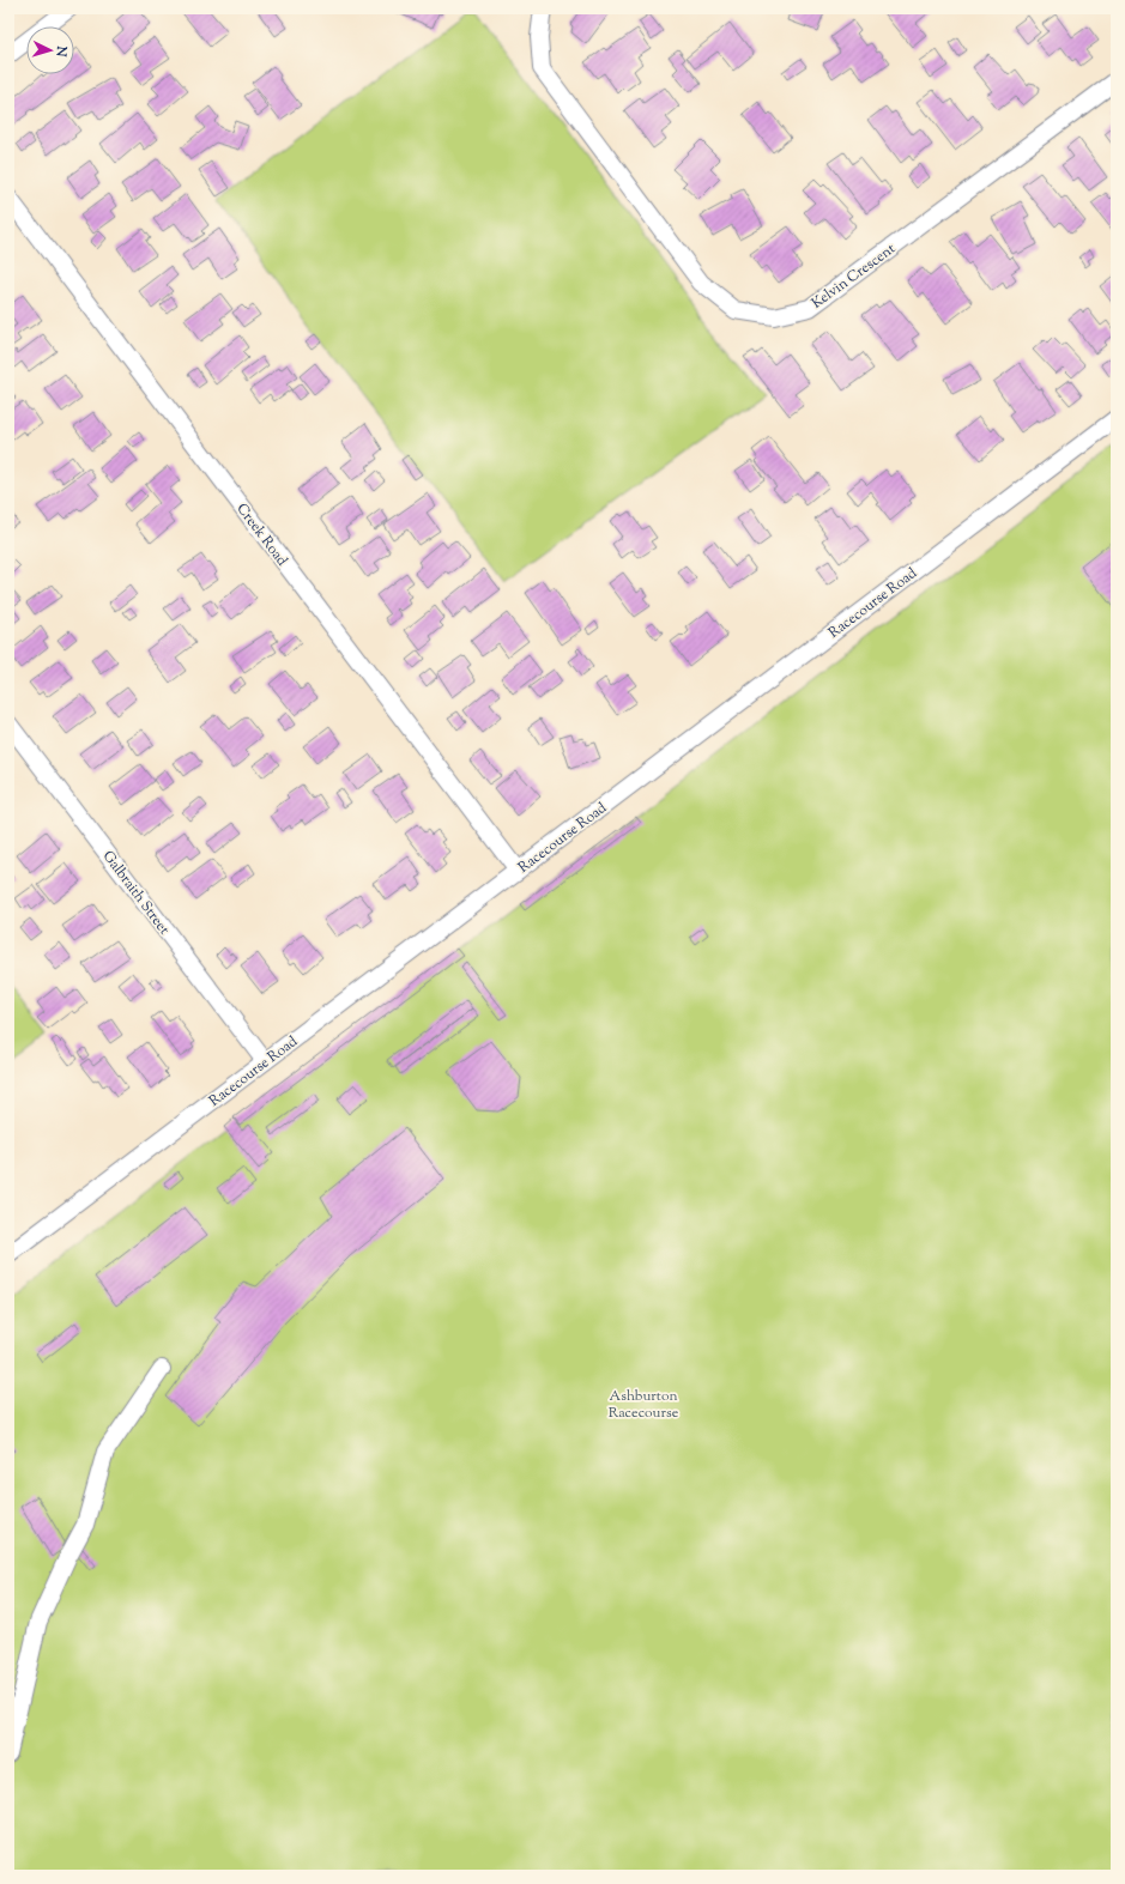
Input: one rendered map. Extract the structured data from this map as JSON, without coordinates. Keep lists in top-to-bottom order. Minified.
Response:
{"streets":{"street":["Kelvin Crescent","Creek Road","Racecourse Road","Galbraith Street"]},"crossings":[["Creek Road","Racecourse Road"],["Racecourse Road","Galbraith Street"]],"parks":["Ashburton Racecourse"],"north":"right"}
